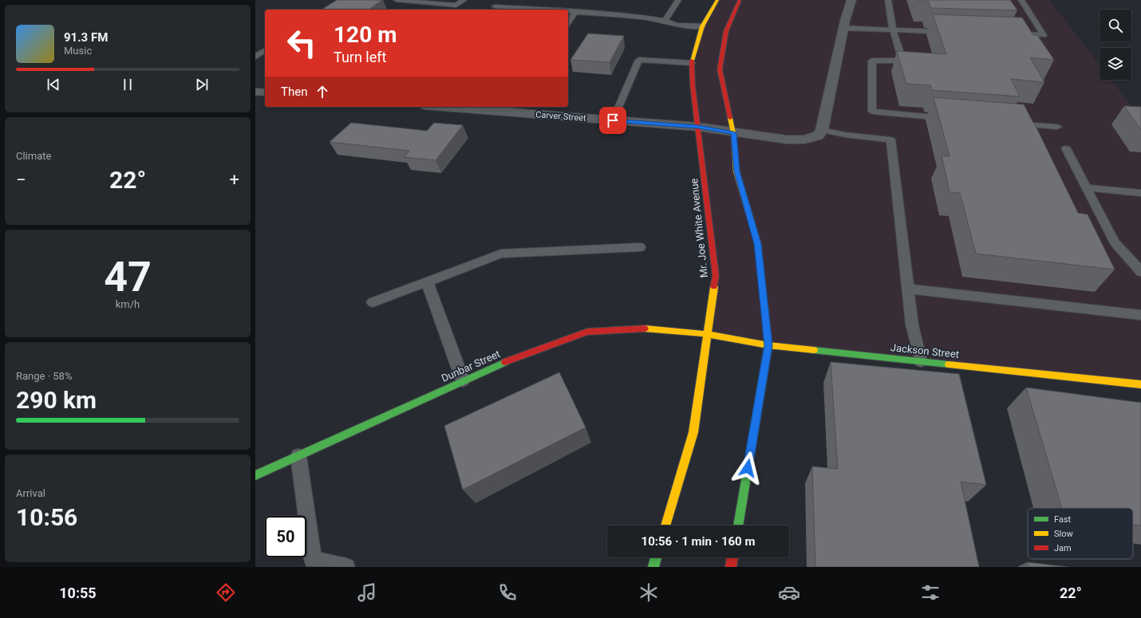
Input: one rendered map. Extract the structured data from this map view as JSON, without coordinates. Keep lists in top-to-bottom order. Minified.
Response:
{"streets":{"main road":["Mr. Joe White Avenue","Jackson Street","Dunbar Street"],"street":["Carver Street"]},"crossings":[["Carver Street","Mr. Joe White Avenue"],["Mr. Joe White Avenue","Jackson Street"],["Mr. Joe White Avenue","Dunbar Street"],["Jackson Street","Dunbar Street"]],"legend":["Fast","Slow","Jam"],"page":{"turn":["120 m","Turn left"],"song":["91.3 FM","Music"],"then":"Then","tile":["Climate",["47","km/h"],["Range · 58%","290 km"],["Arrival","10:56"]],"heat":["−","22°","+"],"limit":"50","trip":"10:56 · 1 min · 160 m","tabs":["10:55","22°"]}}
